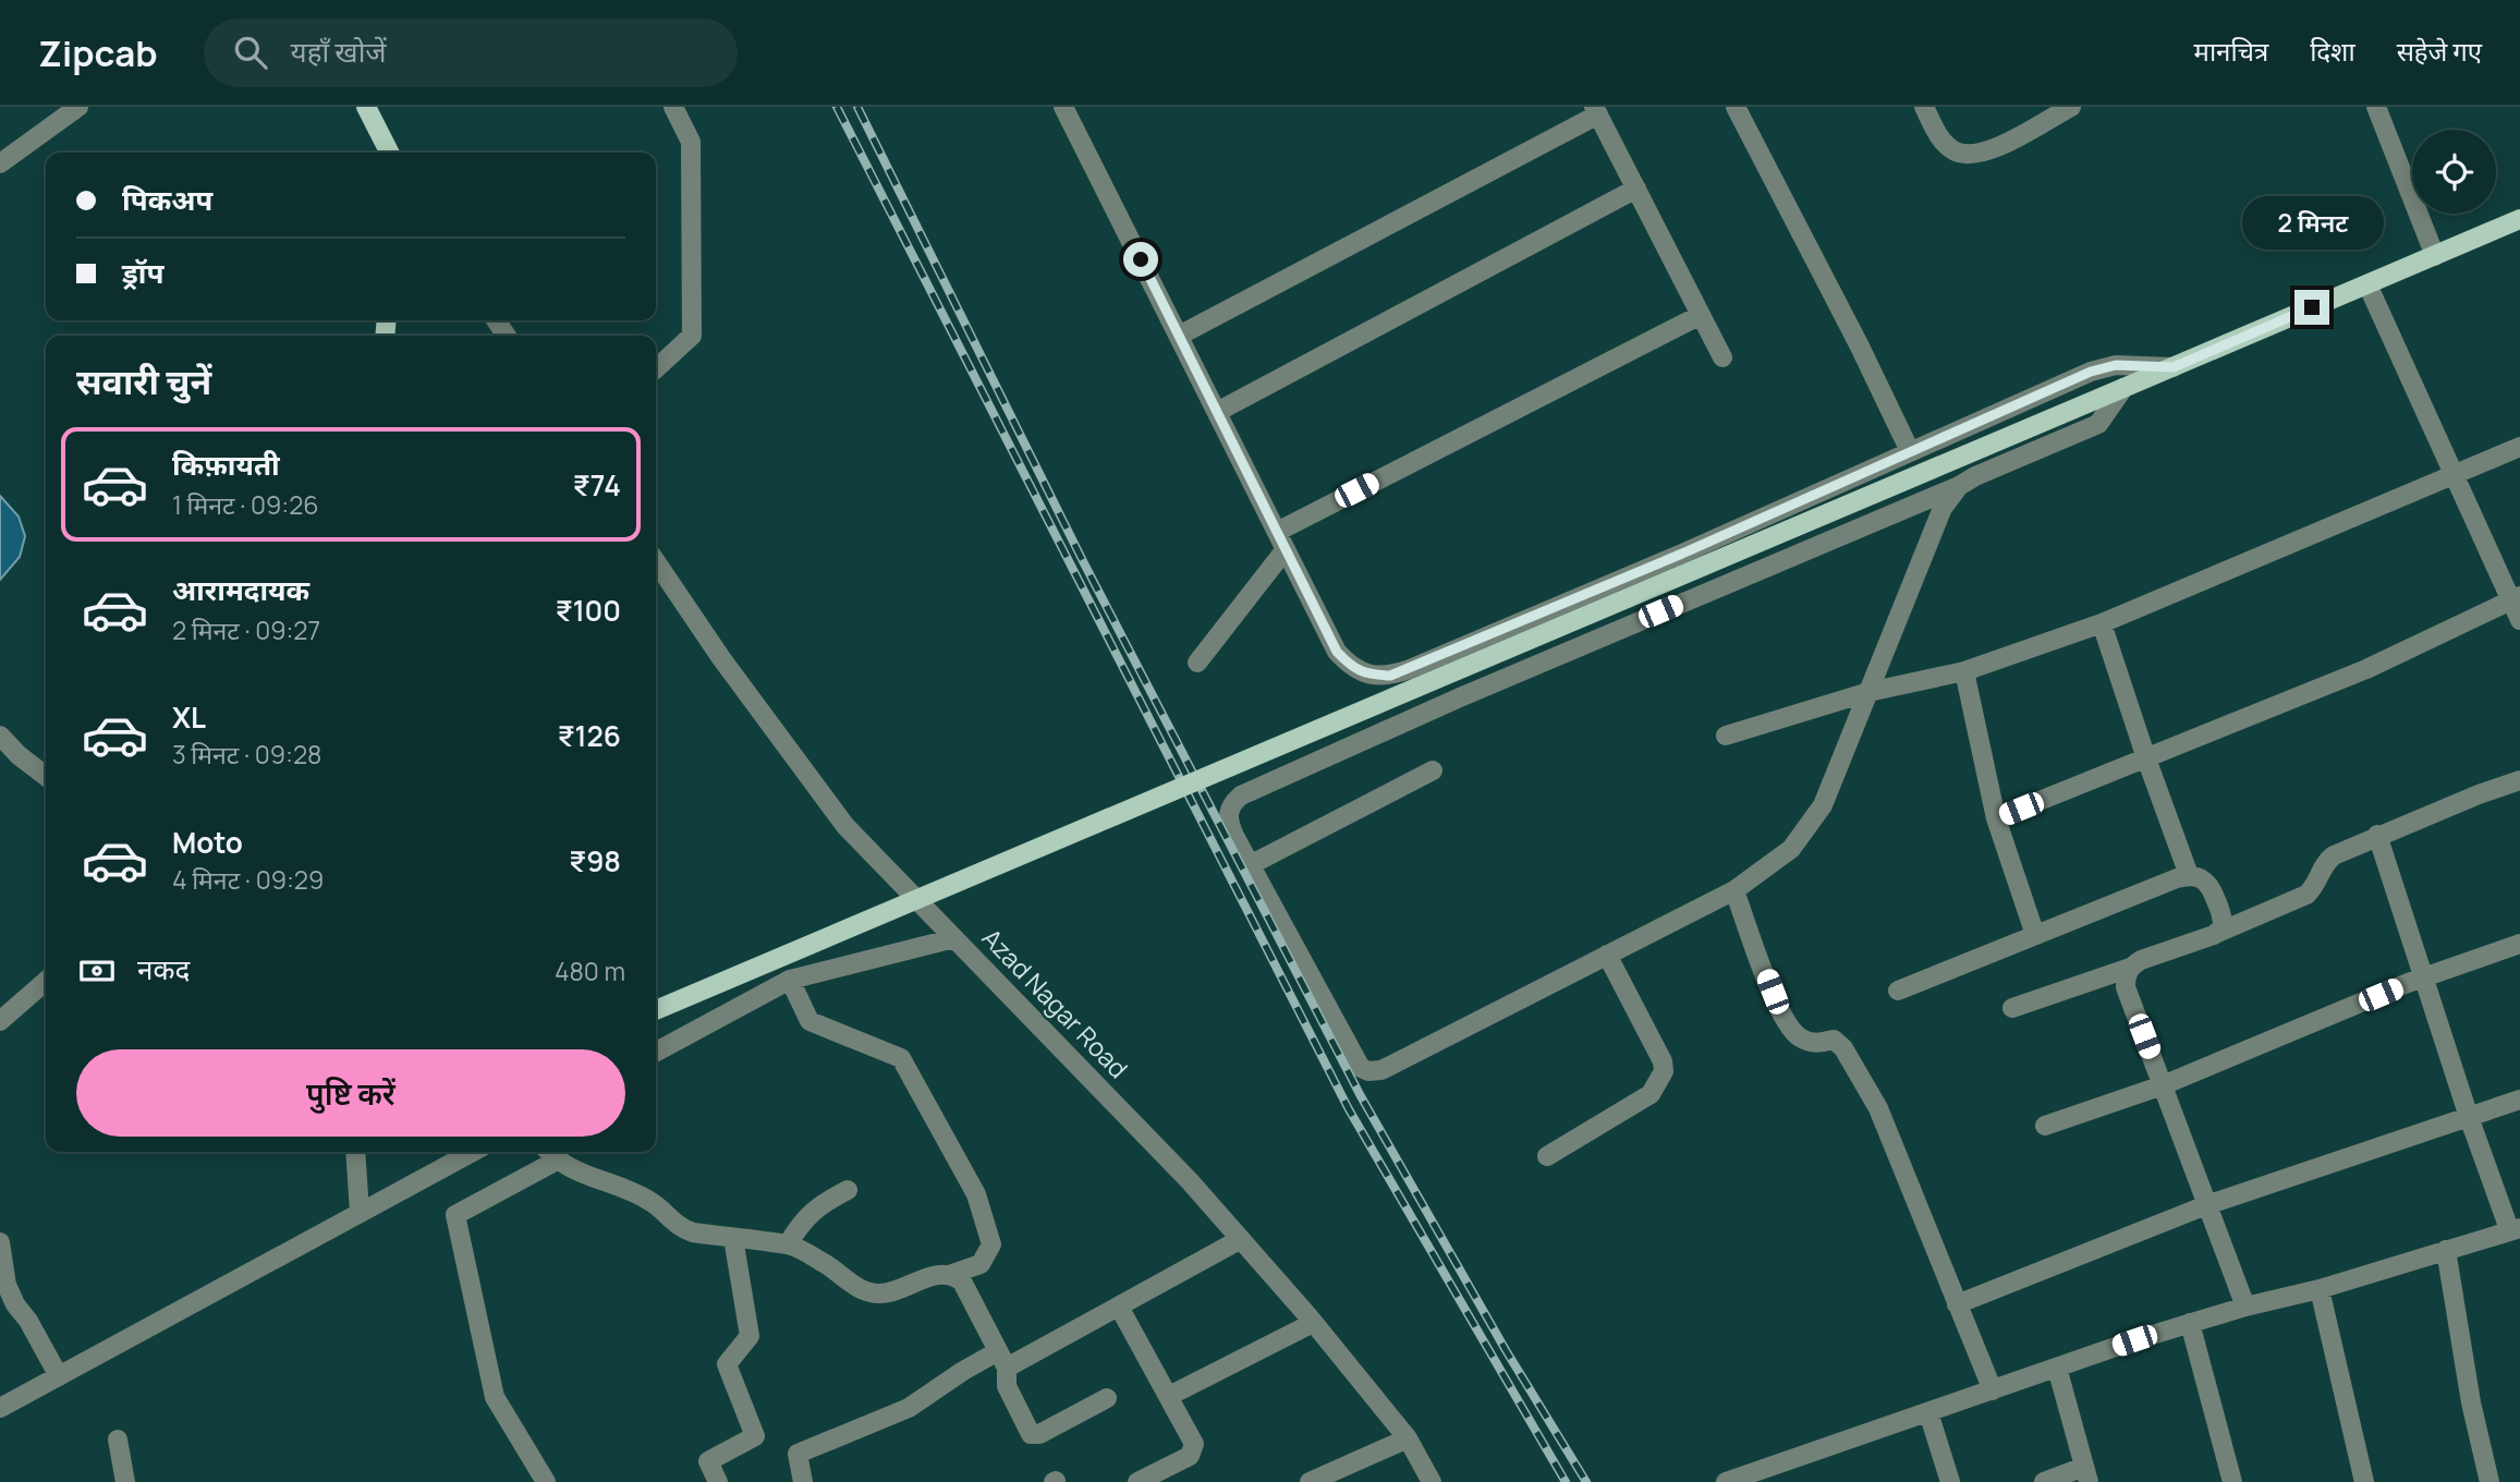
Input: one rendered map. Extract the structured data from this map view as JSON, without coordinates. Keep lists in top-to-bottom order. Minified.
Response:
{"streets":{"street":["Azad Nagar Road"]},"page":{"header":"Zipcab","search":"यहाँ खोजें","nav":["मानचित्र","दिशा","सहेजे गए"],"banner":["पिकअप","ड्रॉप"],"bubble":"2 मिनट","heading":"सवारी चुनें","list":[{"name":"किफ़ायती","note":"1 मिनट · 09:26","value":"₹74"},{"name":"आरामदायक","note":"2 मिनट · 09:27","value":"₹100"},{"name":"XL","note":"3 मिनट · 09:28","value":"₹126"},{"name":"Moto","note":"4 मिनट · 09:29","value":"₹98"}],"pay":["नकद","480 m"],"buttons":"पुष्टि करें"}}
